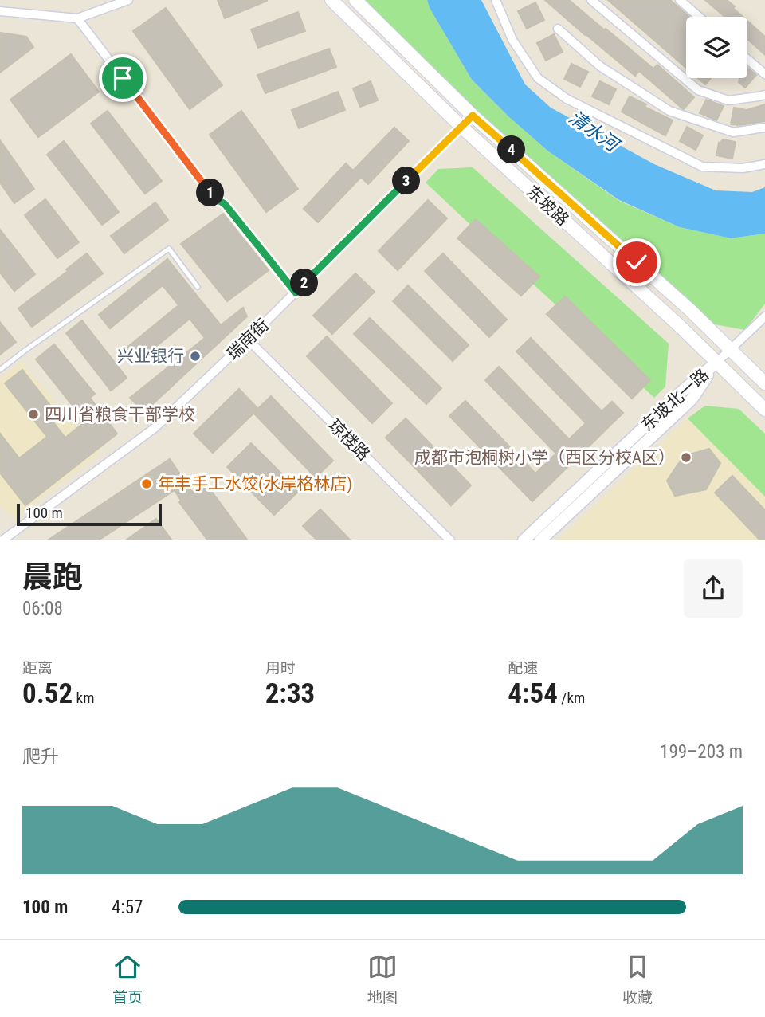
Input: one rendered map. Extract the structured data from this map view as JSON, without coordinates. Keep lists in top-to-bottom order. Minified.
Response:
{"streets":{"main road":["东坡路"],"street":["瑞南街","东坡北一路","琼楼路"]},"crossings":[["东坡路","瑞南街"],["东坡路","东坡北一路"],["瑞南街","琼楼路"]],"water":["清水河"],"places":["兴业银行","四川省粮食干部学校","成都市泡桐树小学（西区分校A区）","年丰手工水饺(水岸格林店)"],"scale_bar":"100 m","page":{"pins":["4","3","1","2"],"scale":"100 m","heading":["晨跑","06:08"],"stats":[["距离","0.52 km"],["用时","2:33"],["配速","4:54 /km"]],"chart":["爬升","199–203 m"],"list":[{"name":"100 m","note":"4:57"}],"tabs":["首页","地图","收藏"]}}
